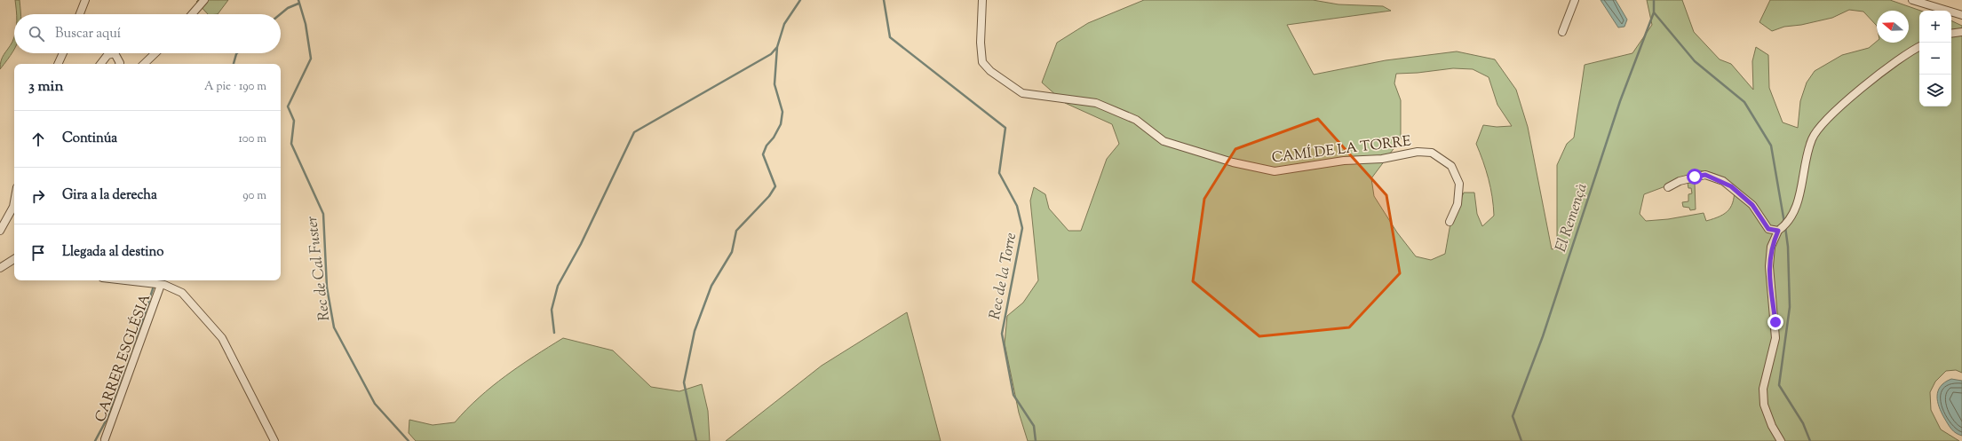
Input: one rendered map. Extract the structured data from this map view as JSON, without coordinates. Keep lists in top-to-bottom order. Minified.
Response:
{"streets":{"street":["CAMÍ DE LA TORRE","CARRER ESGLÉSIA"]},"water":["El Remençà","Rec de Cal Fuster","Rec de la Torre"],"north":"left","page":{"map_buttons":["+","−"],"search":"Buscar aquí","heading":["3 min","A pie · 190 m"],"list":[["Continúa","100 m"],["Gira a la derecha","90 m"],"Llegada al destino"]}}
